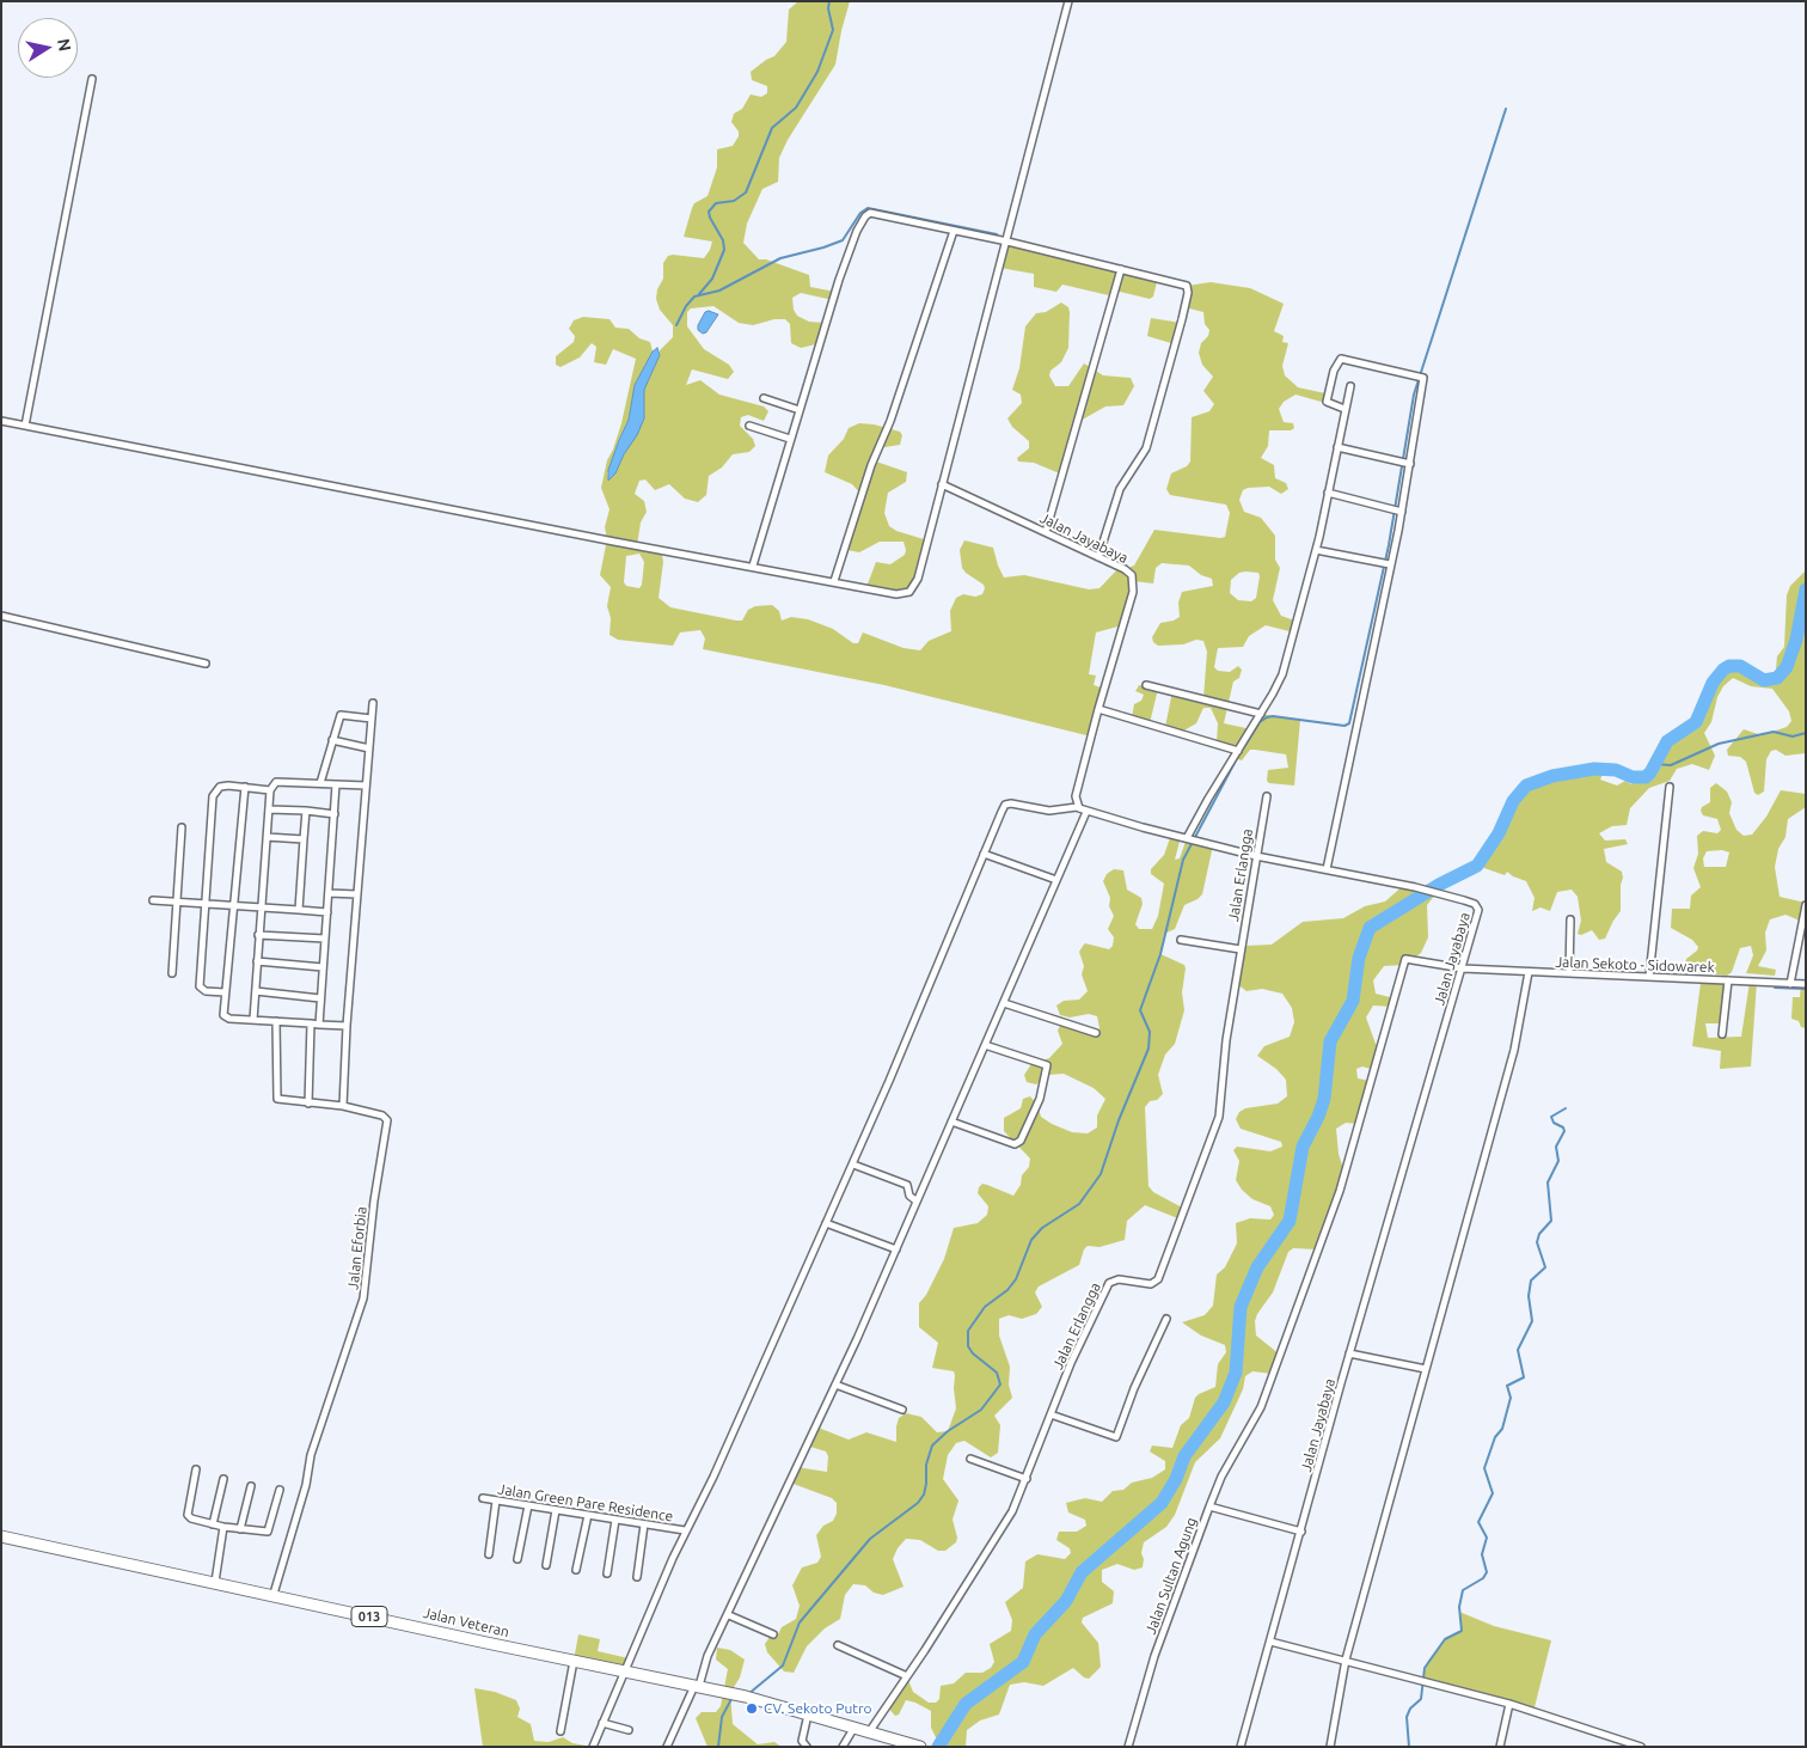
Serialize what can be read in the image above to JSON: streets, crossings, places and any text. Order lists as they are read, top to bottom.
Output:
{
  "streets": {
    "main road": ["013", "Jalan Veteran"],
    "street": [
      "Jalan Jayabaya",
      "Jalan Erlangga",
      "Jalan Sekoto - Sidowarek",
      "Jalan Eforbia",
      "Jalan Green Pare Residence",
      "Jalan Sultan Agung"
    ]
  },
  "crossings": [
    ["Jalan Jayabaya", "Jalan Erlangga"],
    ["Jalan Jayabaya", "Jalan Sekoto - Sidowarek"],
    ["Jalan Jayabaya", "Jalan Sultan Agung"],
    ["Jalan Erlangga", "Jalan Veteran"],
    ["Jalan Sekoto - Sidowarek", "Jalan Sultan Agung"],
    ["Jalan Eforbia", "Jalan Veteran"]
  ],
  "places": ["CV. Sekoto Putro"],
  "north": "right"
}
